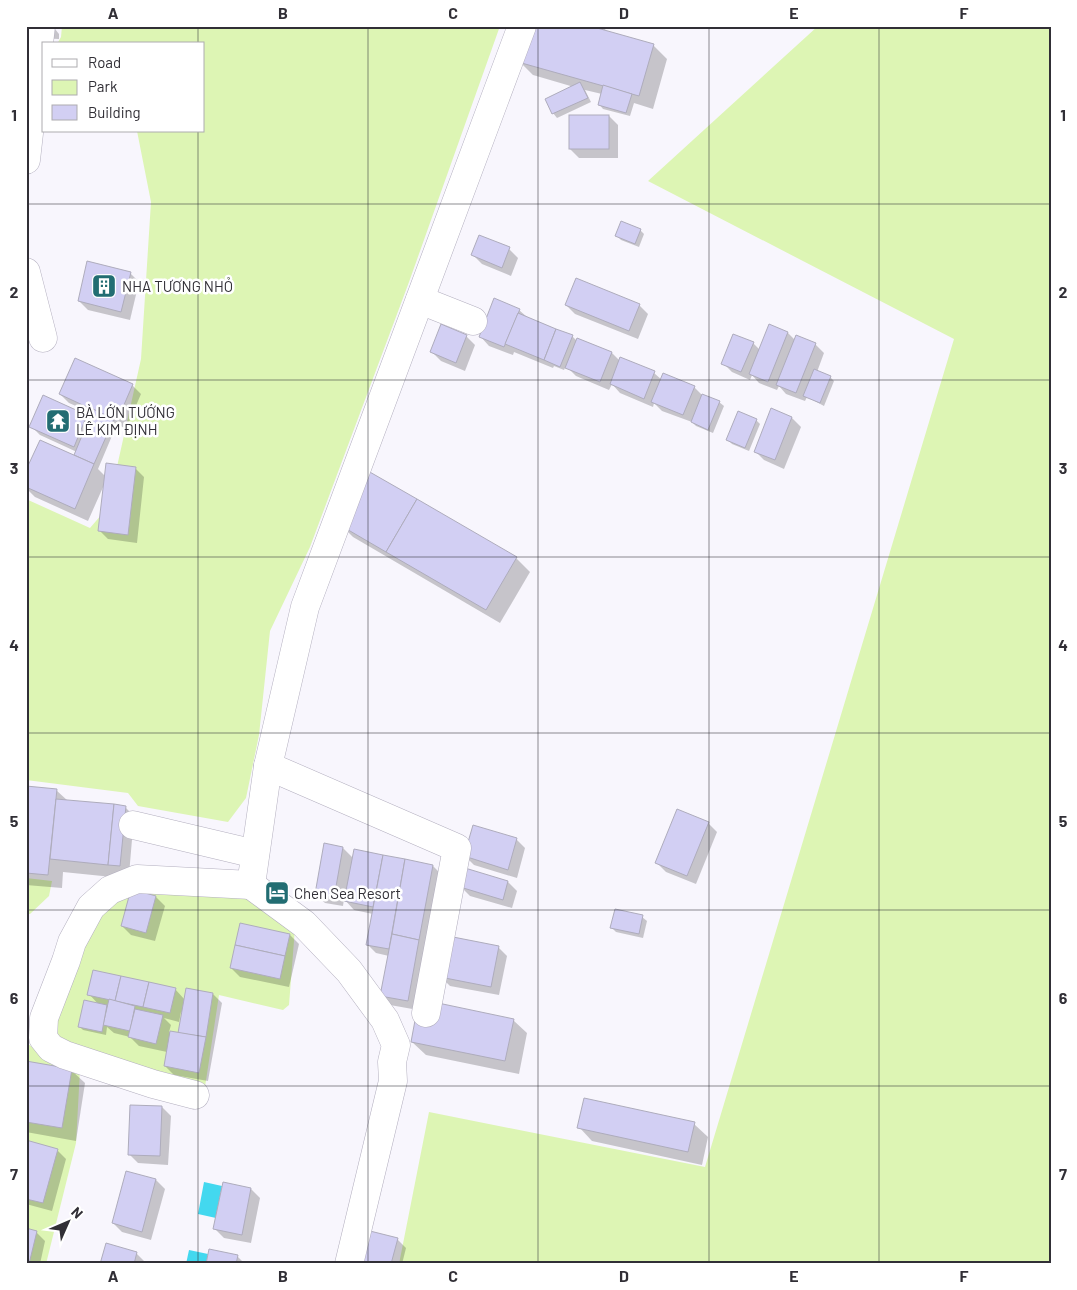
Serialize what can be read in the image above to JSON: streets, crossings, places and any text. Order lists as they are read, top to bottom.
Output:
{
  "places": {
    "building": ["NHA TƯƠNG NHỎ"],
    "temple": ["BÀ LỚN TƯỚNG LÊ KIM ĐỊNH"],
    "hotel": ["Chen Sea Resort"]
  },
  "legend": ["Road", "Park", "Building"],
  "north": "top right",
  "grid": {
    "columns": [
      "A",
      "B",
      "C",
      "D",
      "E",
      "F"
    ],
    "rows": [
      "1",
      "2",
      "3",
      "4",
      "5",
      "6",
      "7"
    ]
  }
}
